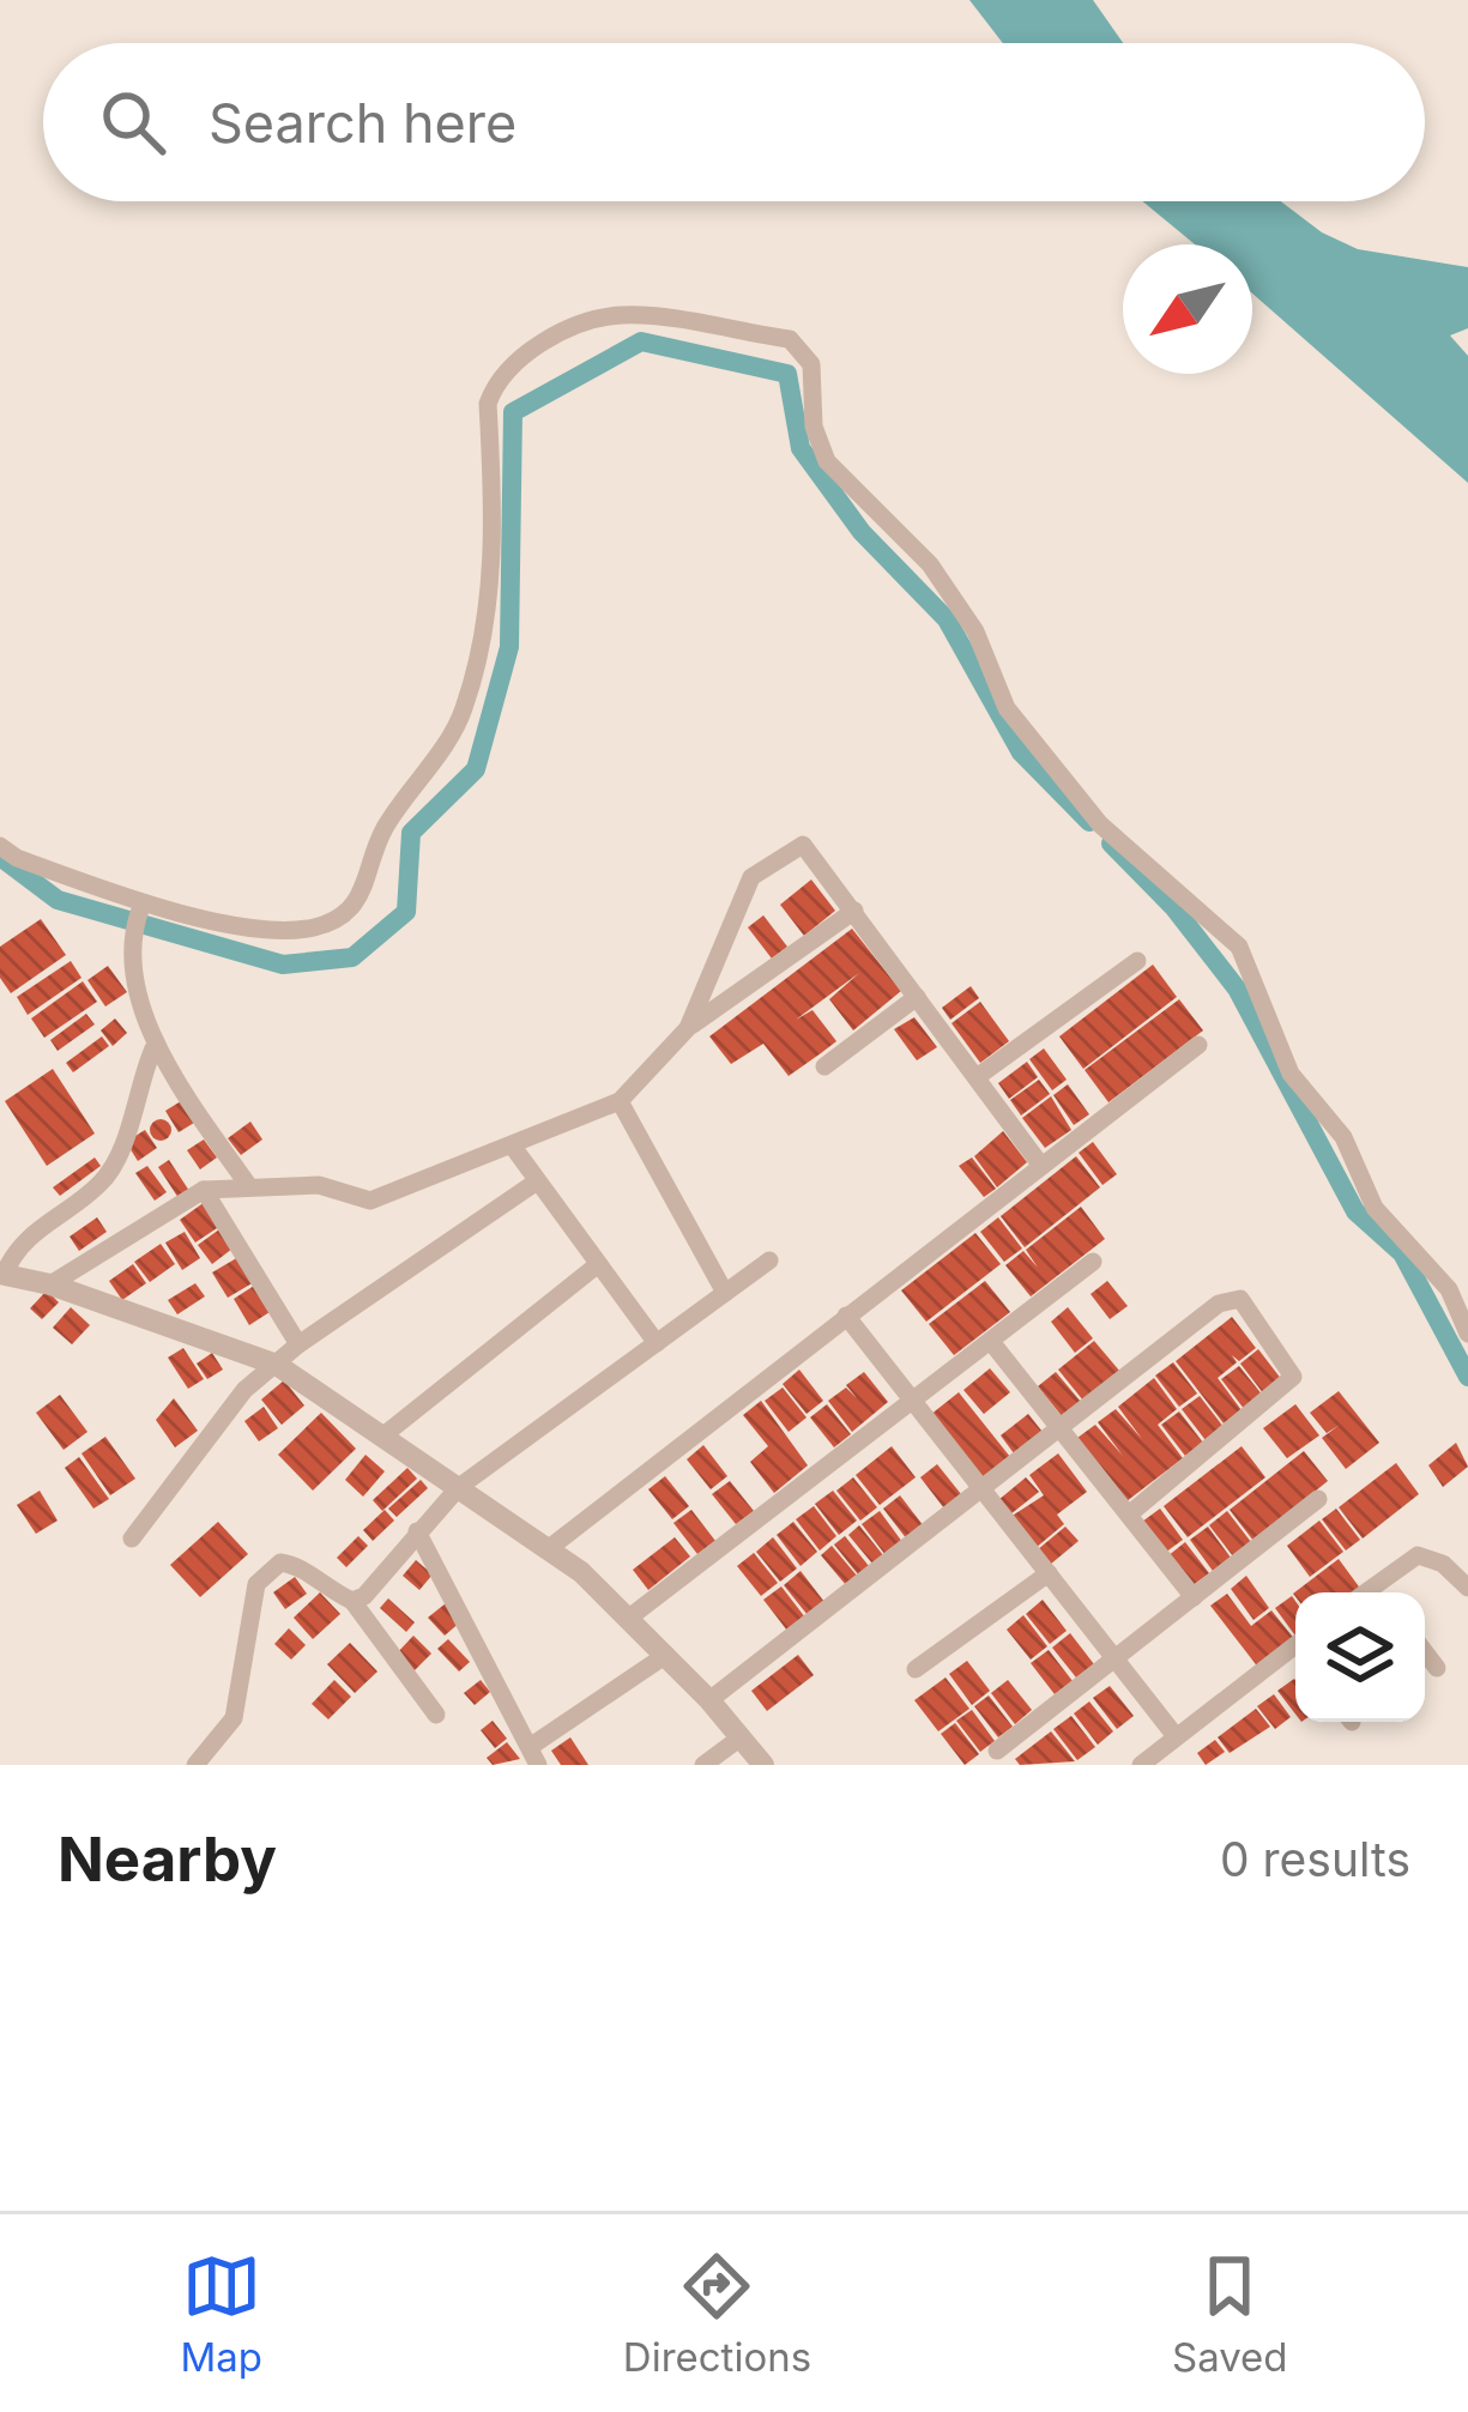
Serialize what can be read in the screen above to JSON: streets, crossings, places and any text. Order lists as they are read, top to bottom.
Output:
{
  "north": "bottom left",
  "page": {
    "search": "Search here",
    "heading": ["Nearby", "0 results"],
    "nav": ["Map", "Directions", "Saved"]
  }
}
